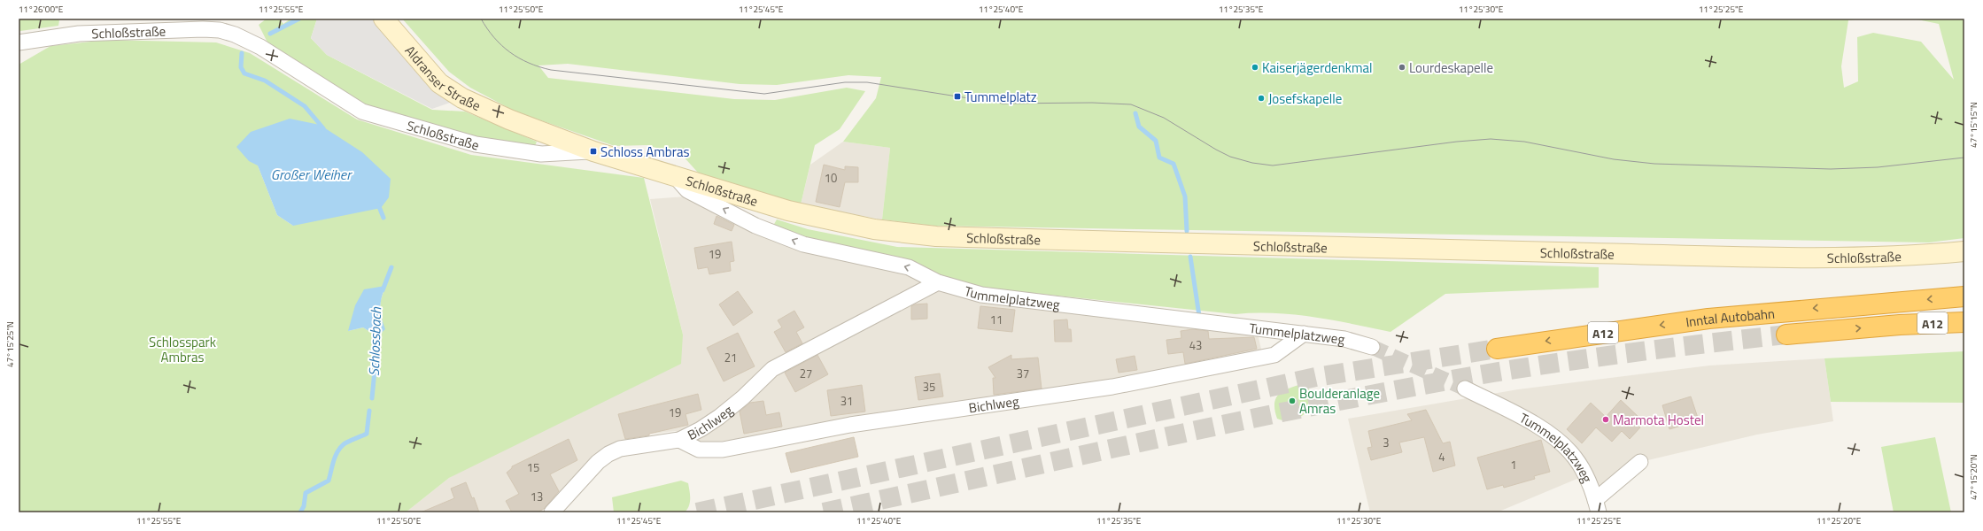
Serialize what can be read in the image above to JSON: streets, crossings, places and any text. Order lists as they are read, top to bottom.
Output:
{
  "streets": {
    "highway": ["Inntal Autobahn", "A12"],
    "main road": ["Schloßstraße", "Aldranser Straße"],
    "street": ["Tummelplatzweg", "Bichlweg"]
  },
  "crossings": [
    ["Schloßstraße", "Aldranser Straße"],
    ["Schloßstraße", "Tummelplatzweg"],
    ["Tummelplatzweg", "Bichlweg"]
  ],
  "water": ["Großer Weiher", "Schlossbach"],
  "parks": ["Schlosspark Ambras"],
  "places": {
    "other": [
      "Kaiserjägerdenkmal",
      "Lourdeskapelle",
      "Josefskapelle",
      "Boulderanlage Amras",
      "Marmota Hostel"
    ],
    "transit": ["Tummelplatz", "Schloss Ambras"]
  },
  "house_numbers": [
    "10",
    "19",
    "11",
    "43",
    "21",
    "27",
    "37",
    "35",
    "31",
    "19",
    "3",
    "4",
    "1",
    "15",
    "13"
  ],
  "coordinates": [
    "11°26'00\"E",
    "11°25'55\"E",
    "11°25'50\"E",
    "11°25'45\"E",
    "11°25'40\"E",
    "11°25'35\"E",
    "11°25'30\"E",
    "11°25'25\"E",
    "47°15'15\"N",
    "47°15'25\"N",
    "47°15'20\"N",
    "11°25'20\"E"
  ]
}
